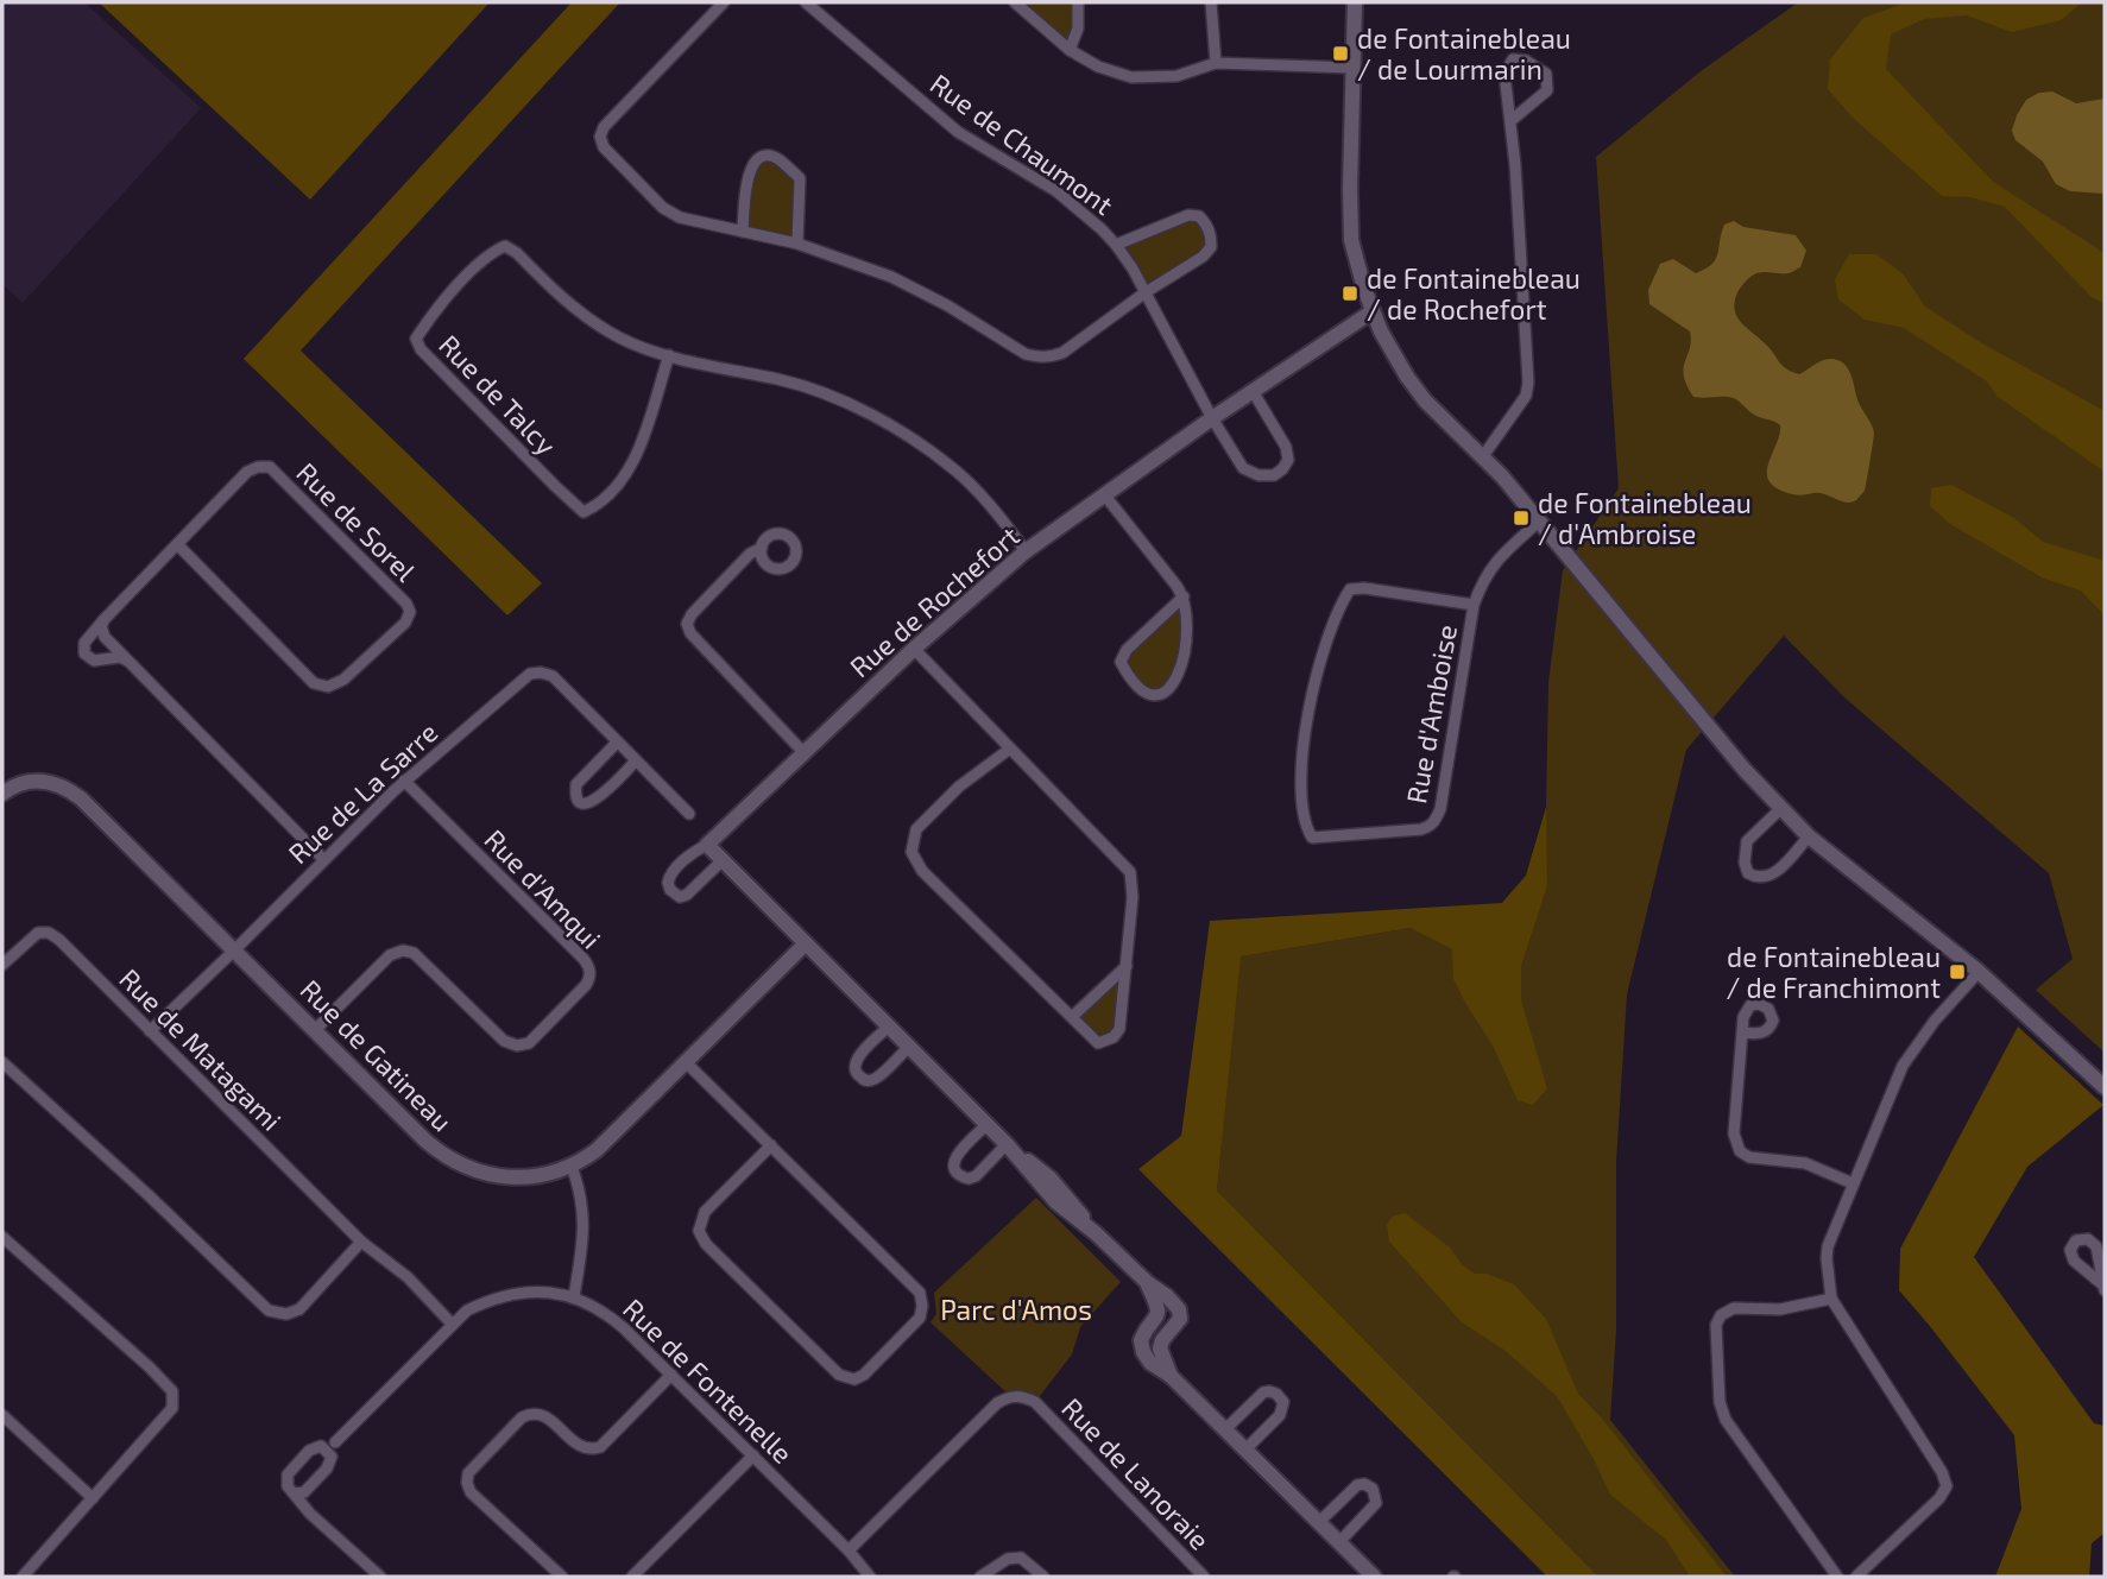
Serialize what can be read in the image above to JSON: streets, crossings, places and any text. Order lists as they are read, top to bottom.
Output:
{
  "streets": {
    "street": [
      "Rue de Chaumont",
      "Rue de Talcy",
      "Rue de Sorel",
      "Rue de Rochefort",
      "Rue d'Amboise",
      "Rue de La Sarre",
      "Rue d'Amqui",
      "Rue de Matagami",
      "Rue de Gatineau",
      "Rue de Fontenelle",
      "Rue de Lanoraie"
    ]
  },
  "crossings": [
    ["Rue de Chaumont", "Rue de Rochefort"],
    ["Rue de Talcy", "Rue de Rochefort"],
    ["Rue de La Sarre", "Rue d'Amqui"],
    ["Rue de La Sarre", "Rue de Matagami"],
    ["Rue de La Sarre", "Rue de Gatineau"],
    ["Rue d'Amqui", "Rue de Gatineau"],
    ["Rue de Matagami", "Rue de Fontenelle"],
    ["Rue de Fontenelle", "Rue de Lanoraie"]
  ],
  "parks": ["Parc d'Amos"],
  "places": {
    "transit": [
      "de Fontainebleau / de Lourmarin",
      "de Fontainebleau / de Rochefort",
      "de Fontainebleau / d'Ambroise",
      "de Fontainebleau / de Franchimont"
    ]
  }
}
